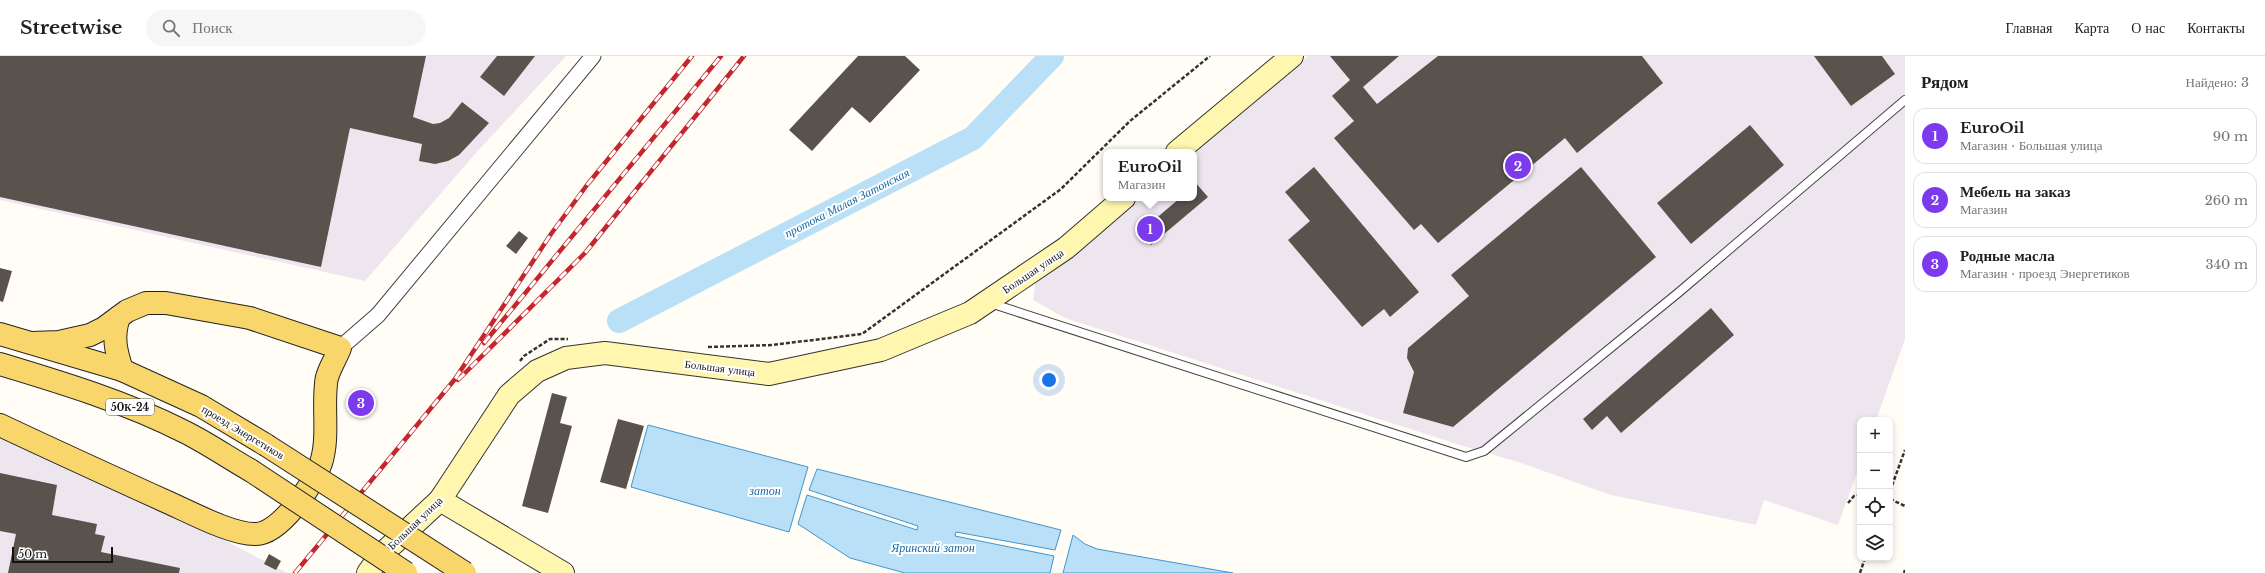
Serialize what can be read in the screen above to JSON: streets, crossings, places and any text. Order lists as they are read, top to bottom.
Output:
{
  "streets": {
    "main road": ["Большая улица", "50К-24", "проезд Энергетиков"]
  },
  "water": ["протока Малая Затонская", "затон", "Яринский затон"],
  "scale_bar": "50 m",
  "page": {
    "header": "Streetwise",
    "search": "Поиск",
    "nav": [
      "Главная",
      "Карта",
      "О нас",
      "Контакты"
    ],
    "heading": ["Рядом", "Найдено: 3"],
    "list": [
      {
        "mark": "1",
        "name": "EuroOil",
        "note": "Магазин · Большая улица",
        "value": "90 m"
      },
      {
        "mark": "2",
        "name": "Мебель на заказ",
        "note": "Магазин",
        "value": "260 m"
      },
      {
        "mark": "3",
        "name": "Родные масла",
        "note": "Магазин · проезд Энергетиков",
        "value": "340 m"
      }
    ],
    "popup": ["EuroOil", "Магазин"],
    "pins": ["2", "1", "3"],
    "map_buttons": ["+", "−"],
    "scale": "50 m"
  }
}
